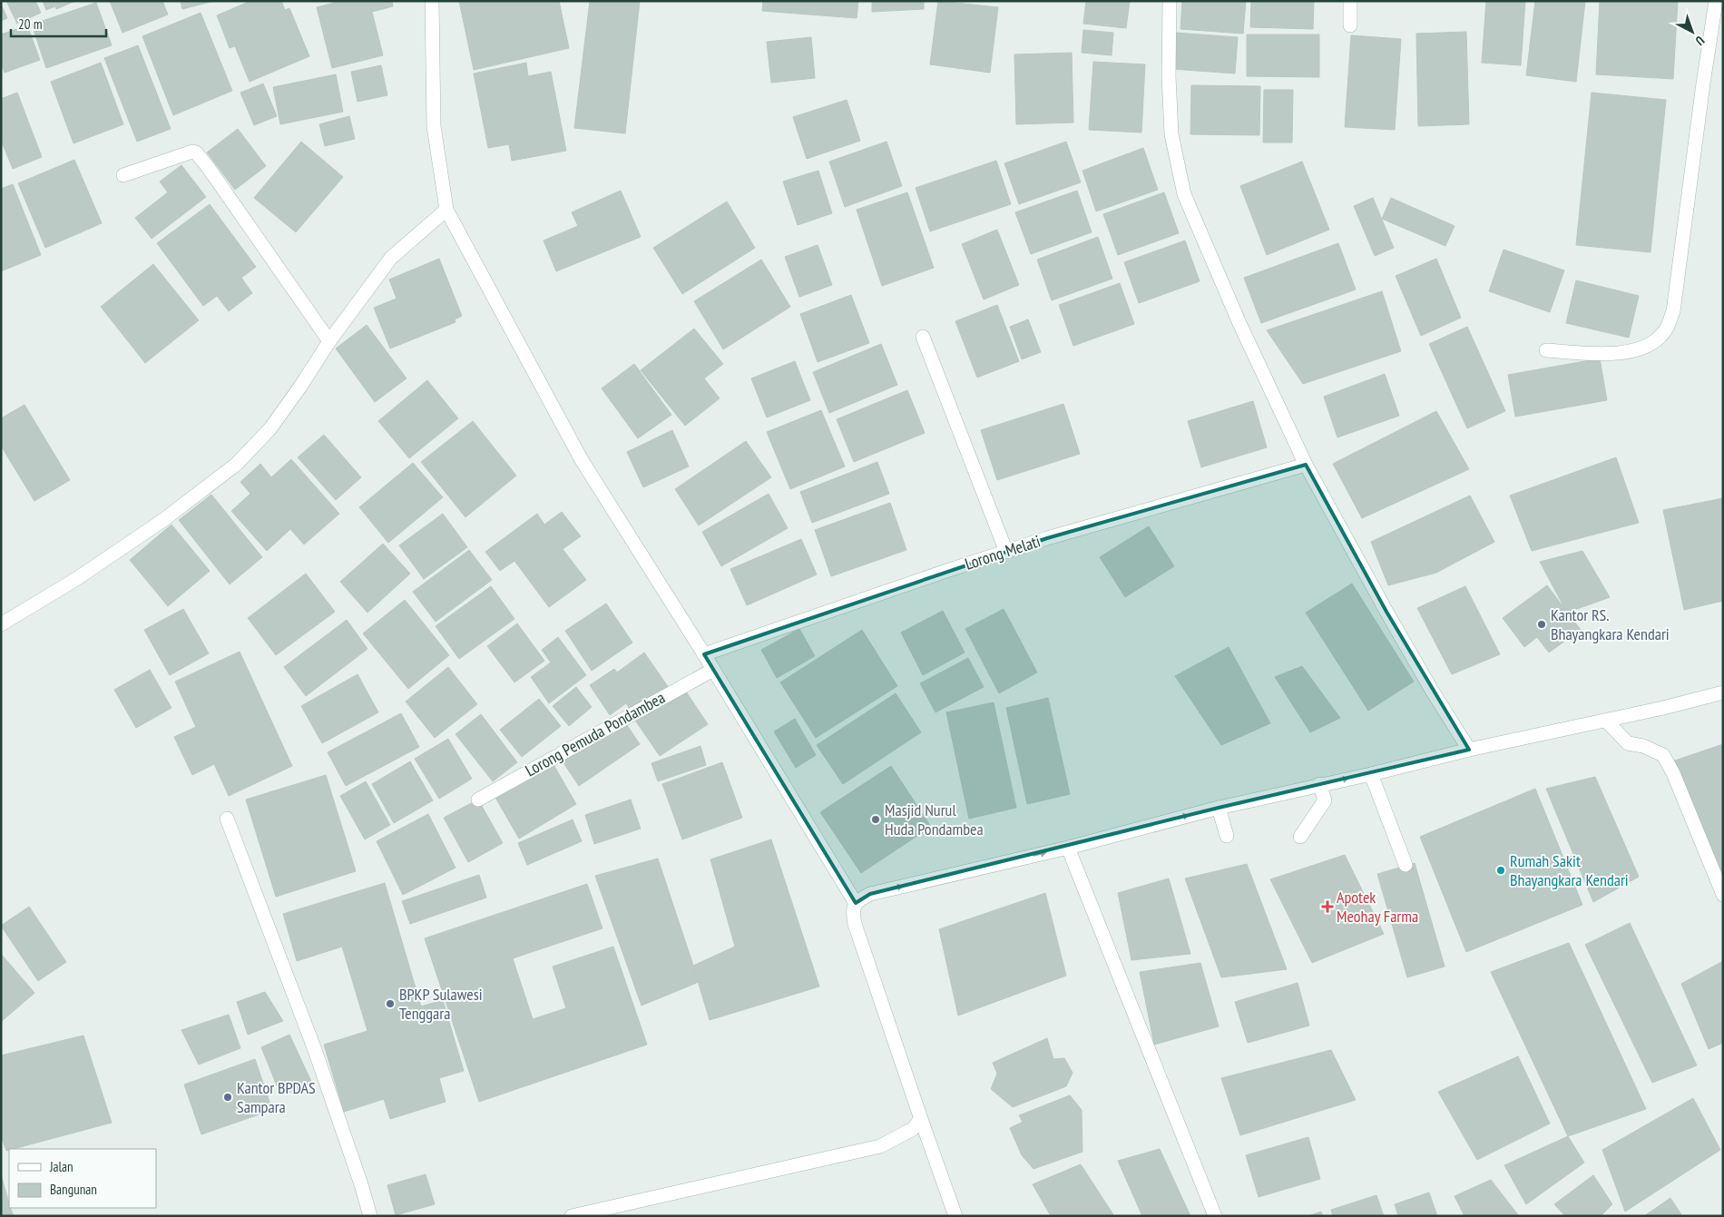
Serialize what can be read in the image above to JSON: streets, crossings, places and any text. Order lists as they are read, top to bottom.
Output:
{
  "streets": {
    "street": ["Lorong Melati", "Lorong Pemuda Pondambea"]
  },
  "places": {
    "other": [
      "Kantor RS. Bhayangkara Kendari",
      "Masjid Nurul Huda Pondambea",
      "Rumah Sakit Bhayangkara Kendari",
      "BPKP Sulawesi Tenggara",
      "Kantor BPDAS Sampara"
    ],
    "health": ["Apotek Meohay Farma"]
  },
  "legend": ["Jalan", "Bangunan"],
  "scale_bar": "20 m",
  "north": "bottom right"
}
